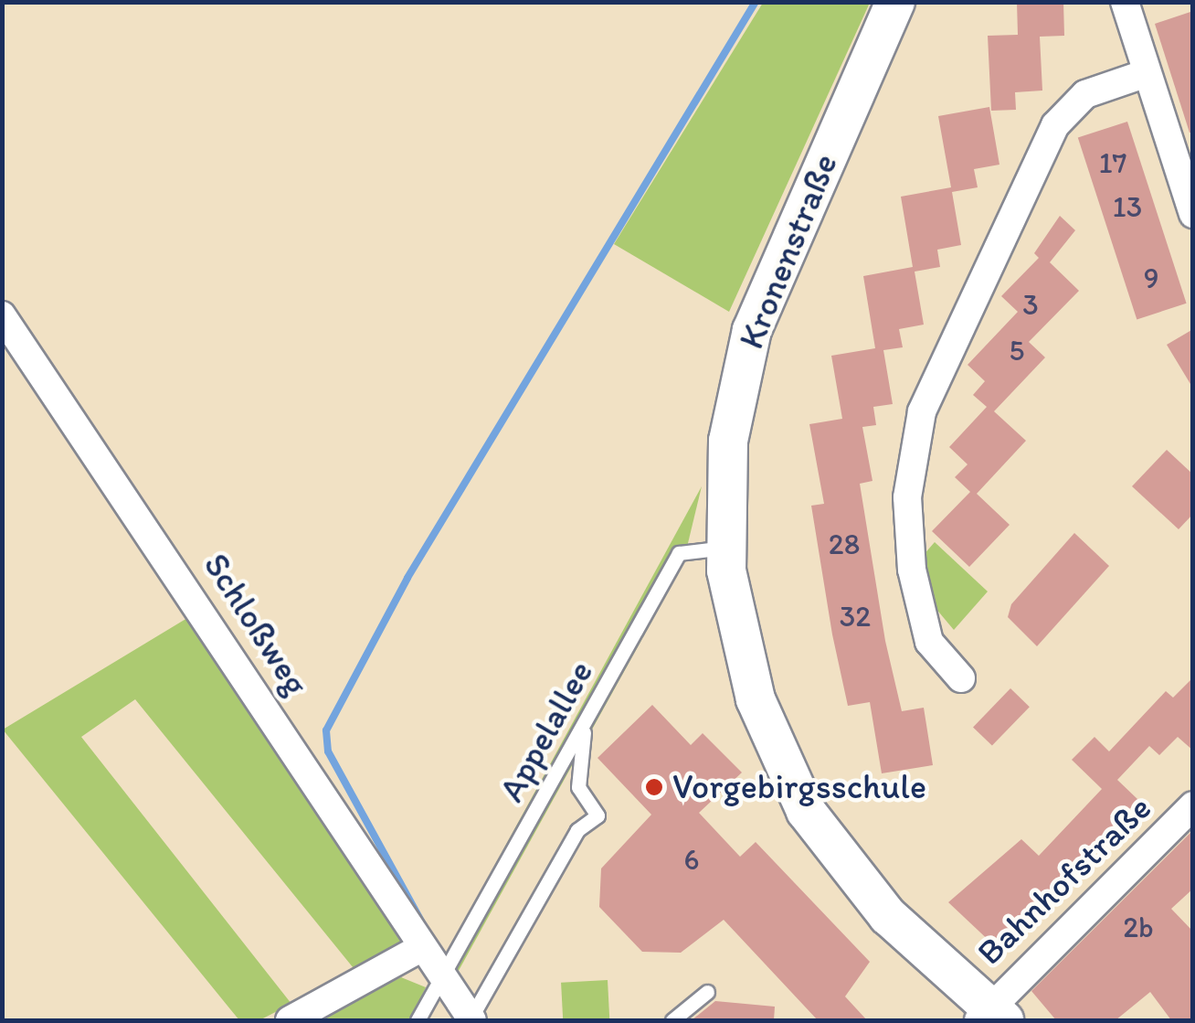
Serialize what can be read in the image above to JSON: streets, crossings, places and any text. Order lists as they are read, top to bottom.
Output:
{
  "streets": {
    "street": ["Kronenstraße", "Schloßweg", "Bahnhofstraße"],
    "lane": ["Appelallee"]
  },
  "crossings": [
    ["Kronenstraße", "Appelallee"],
    ["Kronenstraße", "Bahnhofstraße"],
    ["Schloßweg", "Appelallee"]
  ],
  "places": ["Vorgebirgsschule"],
  "house_numbers": [
    "17",
    "13",
    "9",
    "3",
    "5",
    "28",
    "32",
    "6",
    "2b"
  ]
}
